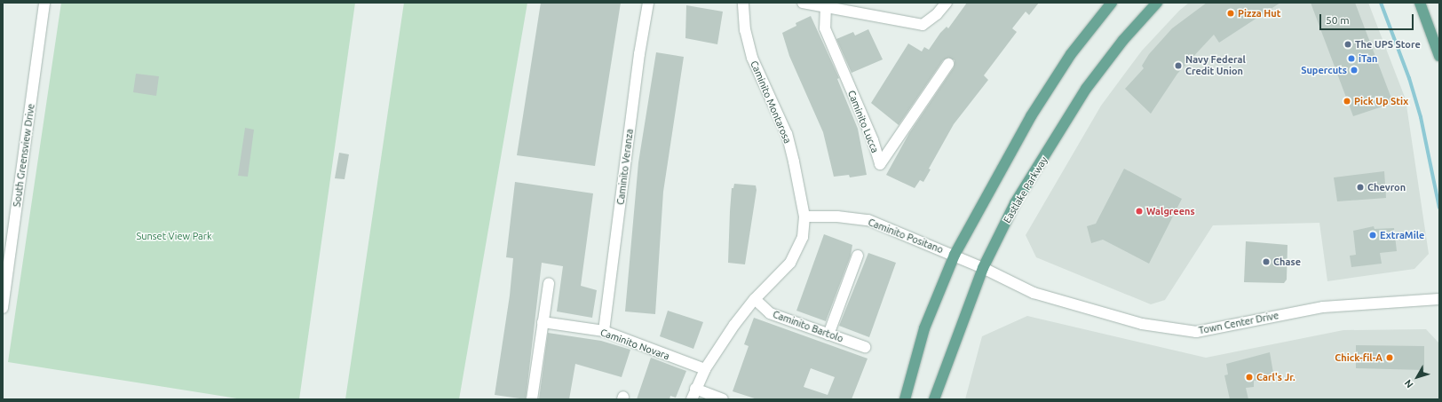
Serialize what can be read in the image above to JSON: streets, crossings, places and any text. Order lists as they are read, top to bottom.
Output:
{
  "streets": {
    "main road": ["Eastlake Parkway"],
    "street": [
      "Caminito Montarosa",
      "Caminito Lucca",
      "South Greensview Drive",
      "Caminito Veranza",
      "Caminito Positano",
      "Town Center Drive",
      "Caminito Bartolo",
      "Caminito Novara"
    ]
  },
  "crossings": [
    ["Caminito Montarosa", "Caminito Positano"],
    ["Caminito Montarosa", "Caminito Bartolo"],
    ["Caminito Montarosa", "Caminito Novara"],
    ["Caminito Veranza", "Caminito Novara"],
    ["Eastlake Parkway", "Caminito Positano"],
    ["Eastlake Parkway", "Town Center Drive"],
    ["Caminito Positano", "Town Center Drive"]
  ],
  "parks": ["Sunset View Park"],
  "places": [
    "Pizza Hut",
    "The UPS Store",
    "iTan",
    "Navy Federal Credit Union",
    "Supercuts",
    "Pick Up Stix",
    "Chevron",
    "Walgreens",
    "ExtraMile",
    "Chase",
    "Chick-fil-A",
    "Carl's Jr."
  ],
  "scale_bar": "50 m",
  "north": "bottom left"
}
